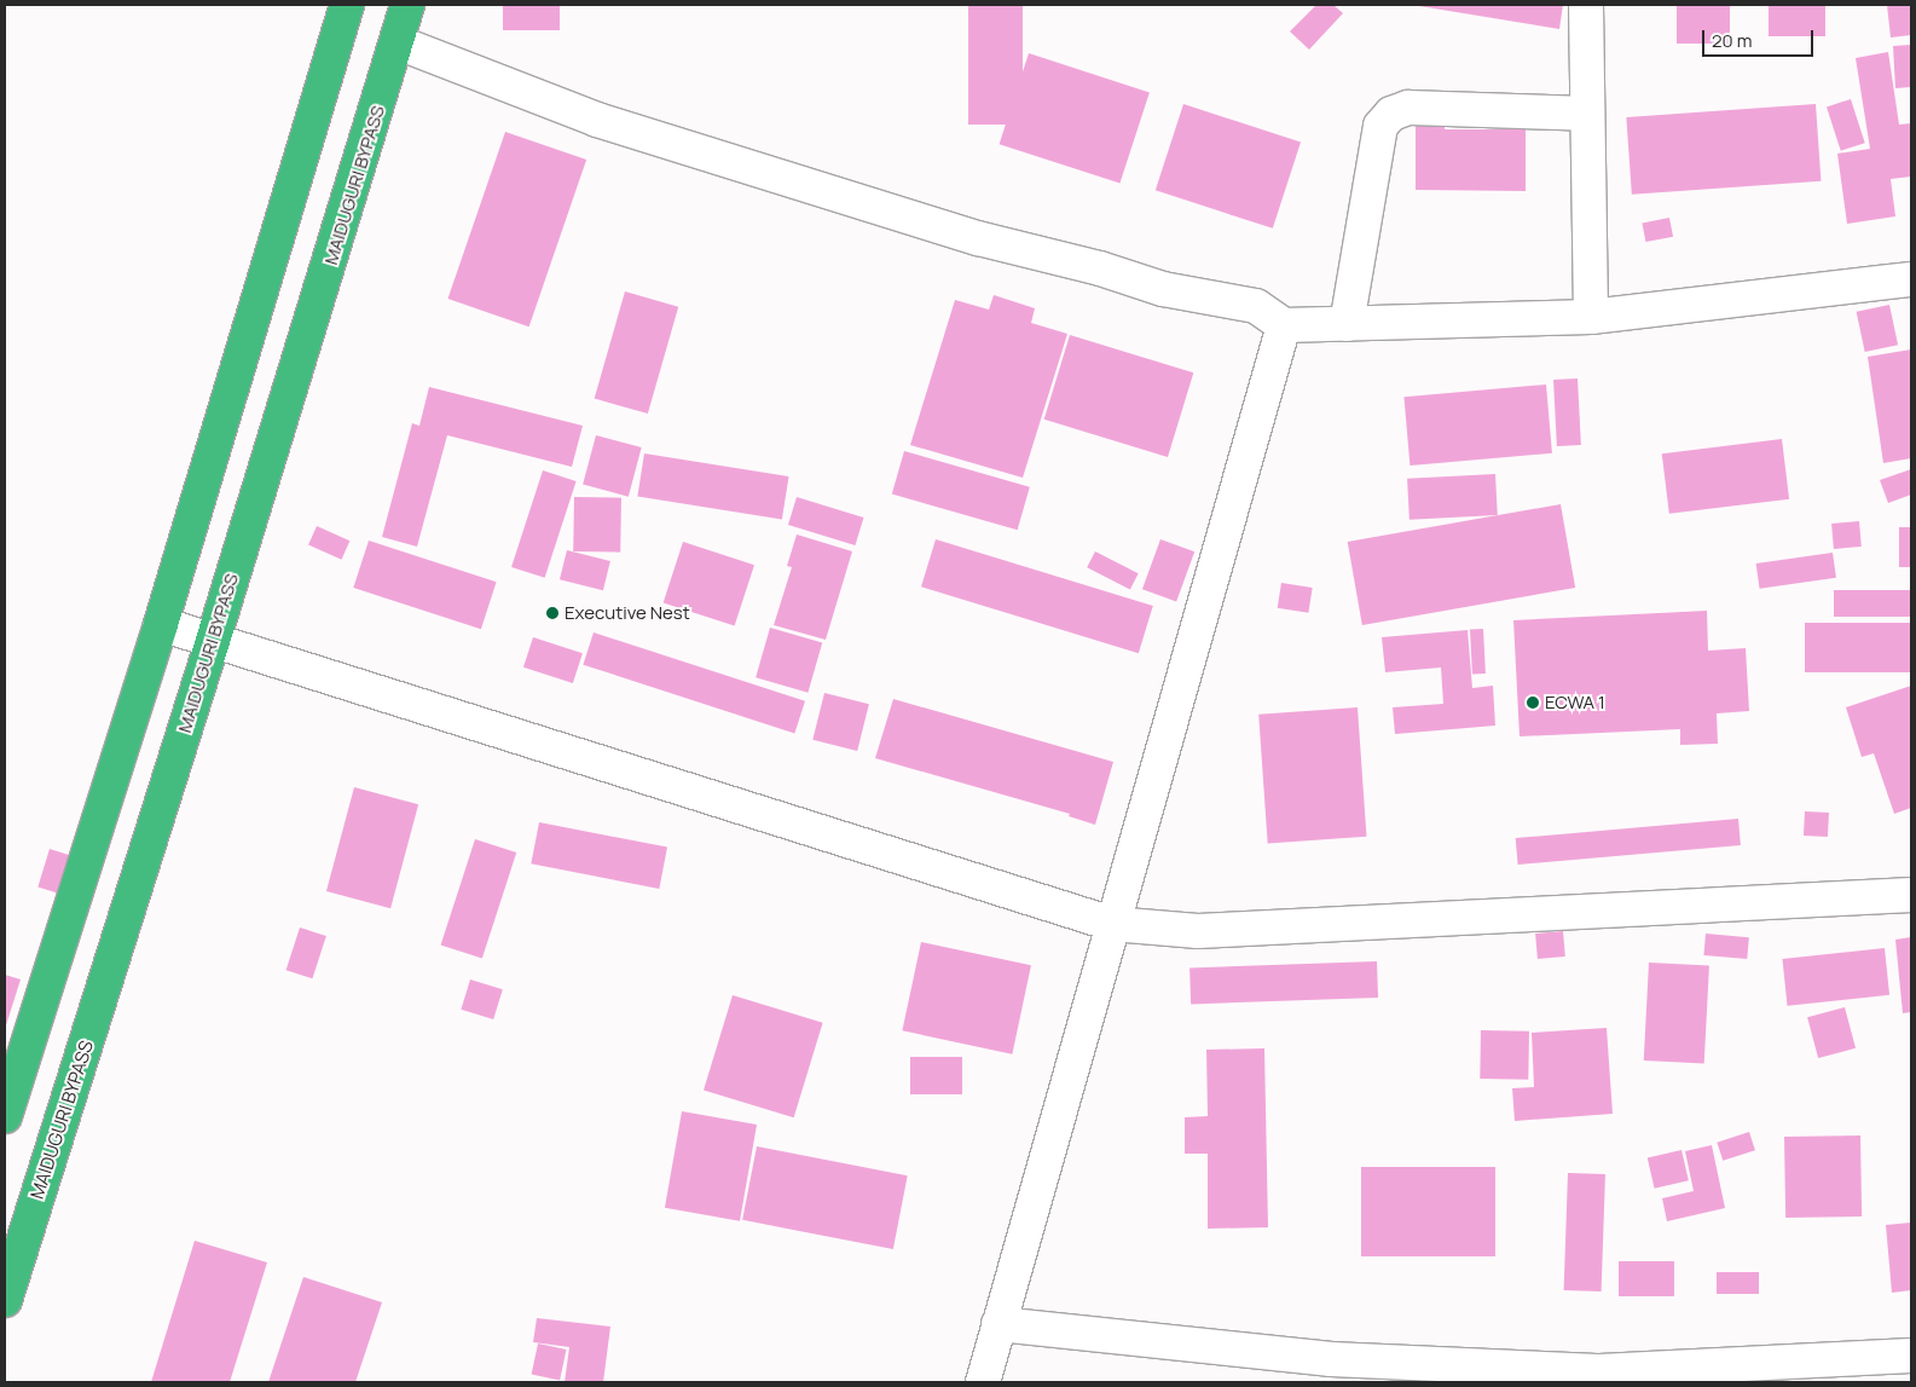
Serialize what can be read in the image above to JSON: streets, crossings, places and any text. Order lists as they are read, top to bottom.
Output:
{
  "streets": {
    "highway": ["MAIDUGURI BYPASS"]
  },
  "places": ["Executive Nest", "ECWA 1"],
  "scale_bar": "20 m"
}
